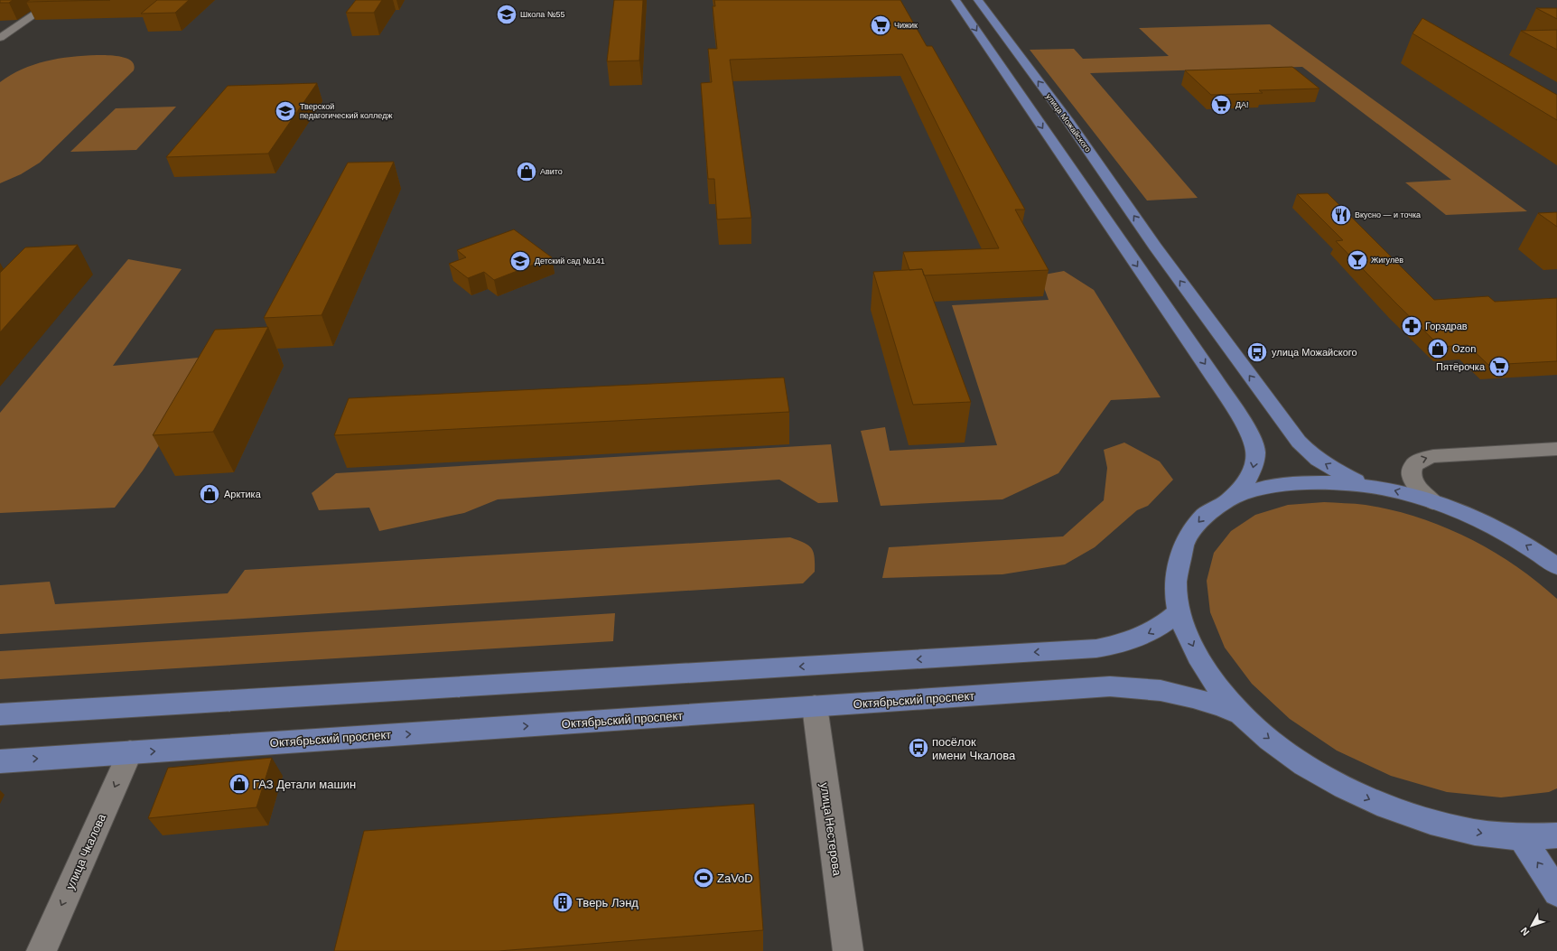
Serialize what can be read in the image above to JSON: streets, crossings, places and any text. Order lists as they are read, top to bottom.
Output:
{
  "streets": {
    "main road": ["улица Можайского", "Октябрьский проспект"],
    "street": ["улица Нестерова", "улица Чкалова"]
  },
  "crossings": [
    ["Октябрьский проспект", "улица Нестерова"],
    ["Октябрьский проспект", "улица Чкалова"]
  ],
  "one_way": ["улица Чкалова"],
  "places": {
    "school or university": ["Школа №55", "Тверской педагогический колледж", "Детский сад №141"],
    "supermarket": ["Чижик", "ДА!", "Пятёрочка"],
    "shop": [
      "Авито",
      "Ozon",
      "Арктика",
      "ГАЗ Детали машин"
    ],
    "restaurant": ["Вкусно — и точка"],
    "bar": ["Жигулёв"],
    "pharmacy": ["Горздрав"],
    "bus stop": ["улица Можайского", "посёлок имени Чкалова"],
    "sports": ["ZaVoD"],
    "building": ["Тверь Лэнд"]
  },
  "north": "bottom left"
}
